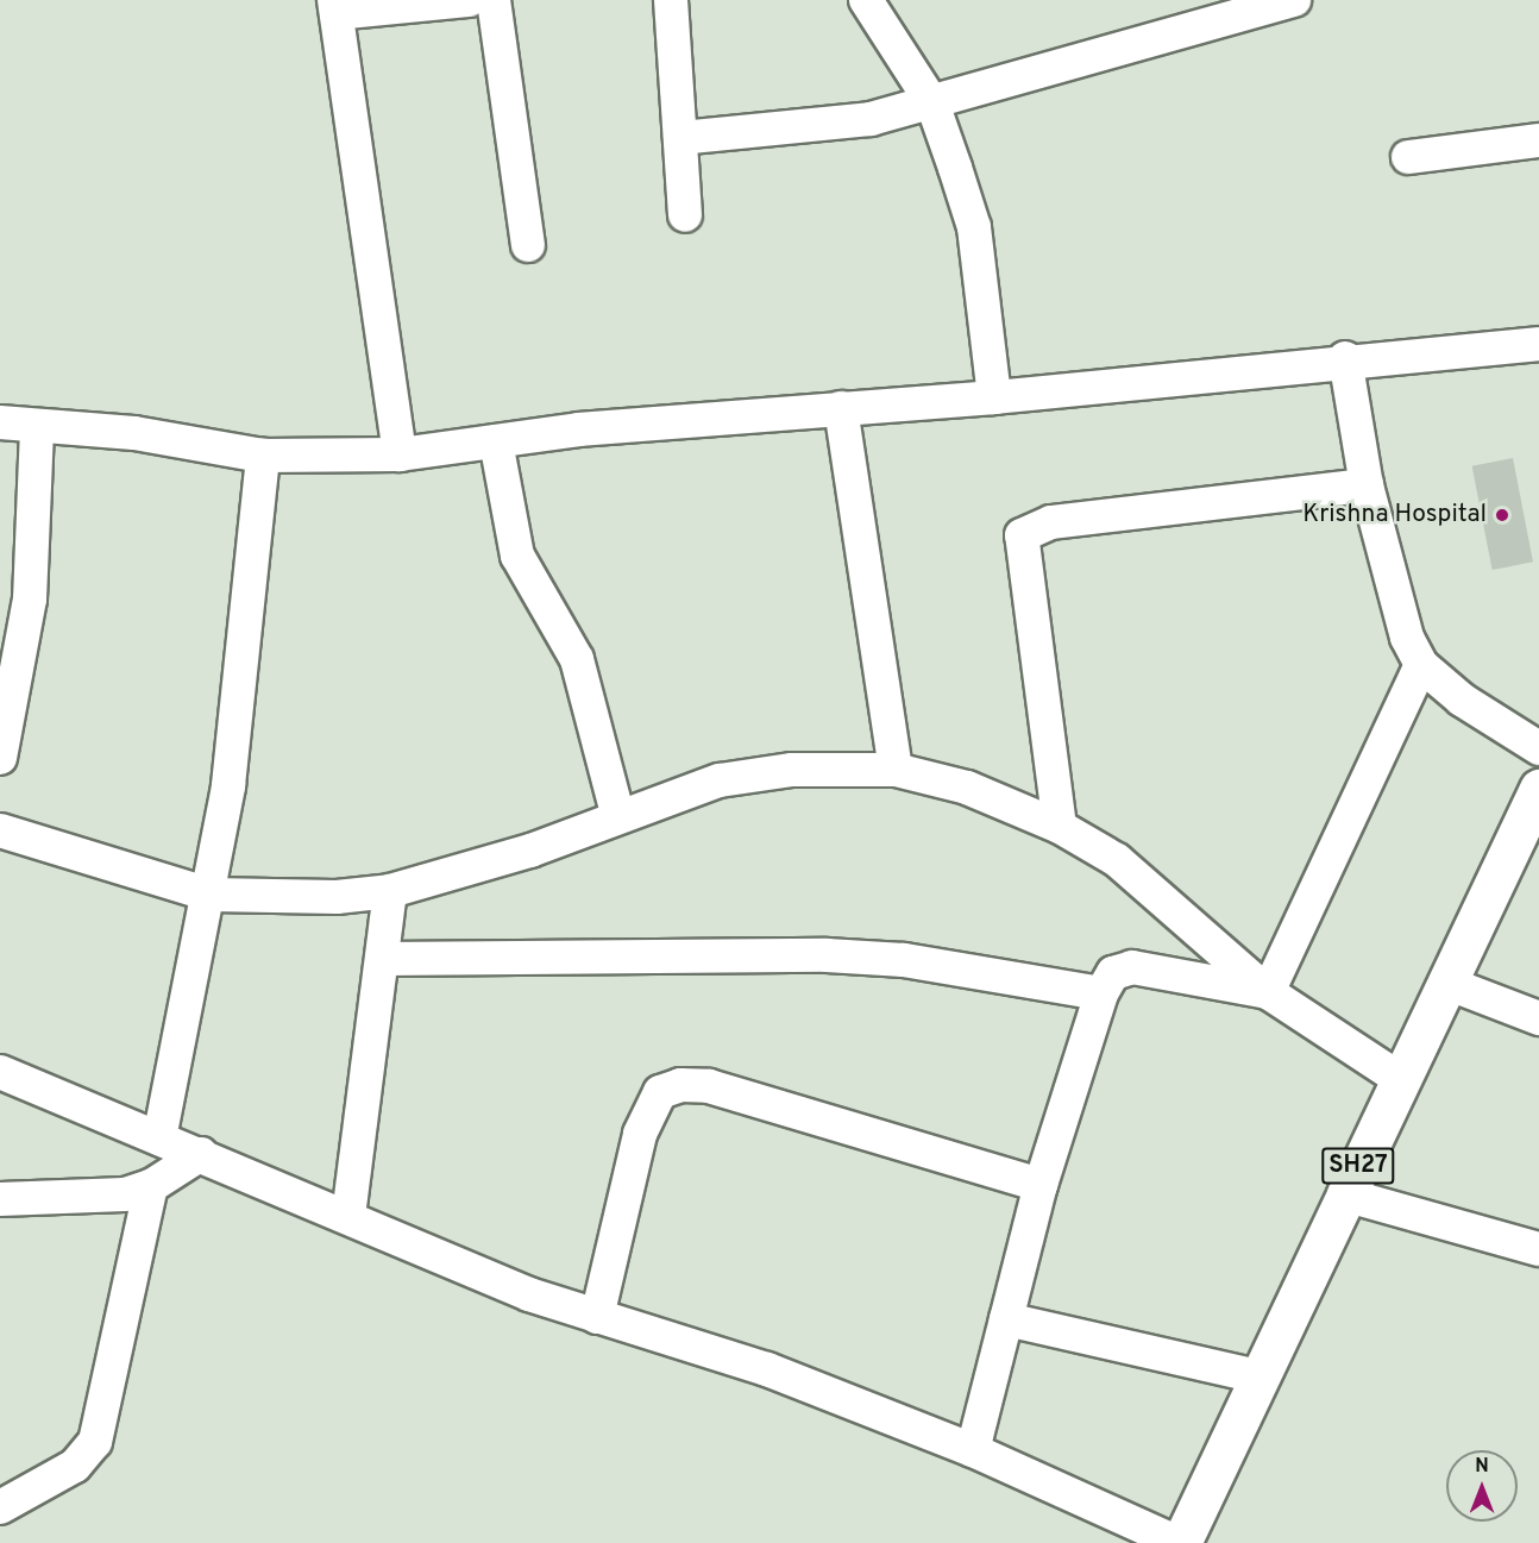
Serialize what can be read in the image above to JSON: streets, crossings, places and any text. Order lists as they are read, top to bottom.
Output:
{
  "streets": {
    "main road": ["SH27"]
  },
  "places": ["Krishna Hospital"],
  "north": "top"
}
